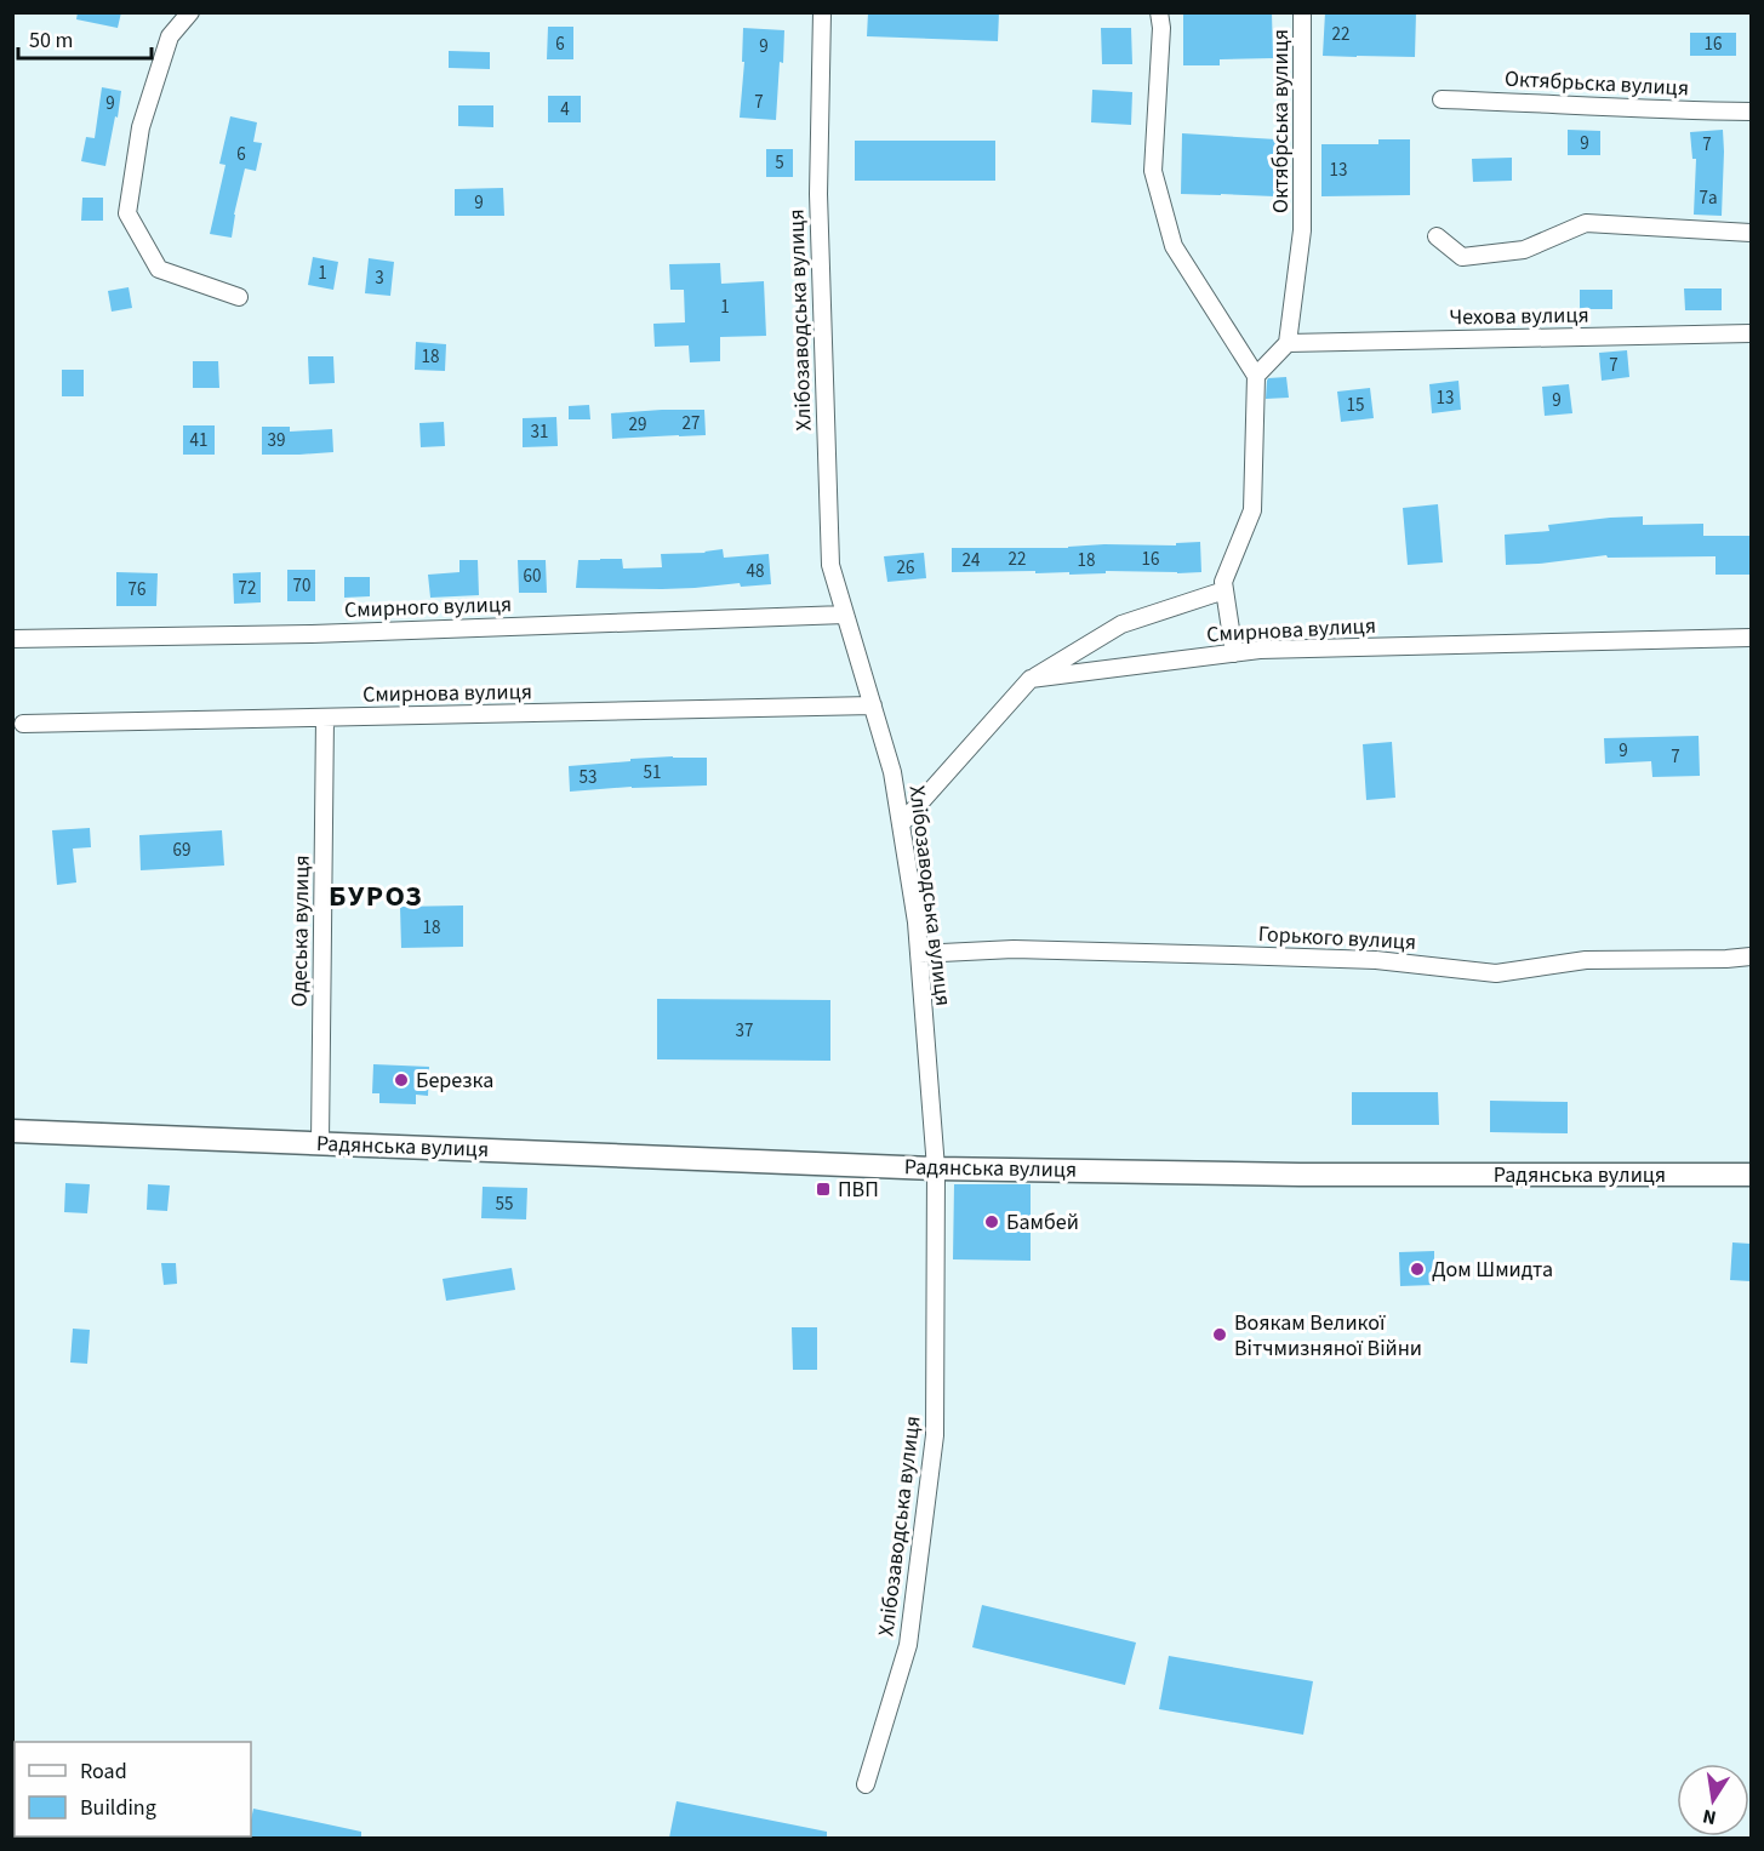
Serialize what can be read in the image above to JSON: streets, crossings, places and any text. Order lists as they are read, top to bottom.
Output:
{
  "streets": {
    "street": [
      "Октябрьска вулиця",
      "Октябрська вулиця",
      "Чехова вулиця",
      "Хлібозаводська вулиця",
      "Смирного вулиця",
      "Смирнова вулиця",
      "Одеська вулиця",
      "Горького вулиця",
      "Радянська вулиця"
    ]
  },
  "crossings": [
    ["Октябрська вулиця", "Чехова вулиця"],
    ["Хлібозаводська вулиця", "Смирного вулиця"],
    ["Хлібозаводська вулиця", "Смирнова вулиця"],
    ["Хлібозаводська вулиця", "Горького вулиця"],
    ["Хлібозаводська вулиця", "Радянська вулиця"],
    ["Смирнова вулиця", "Одеська вулиця"],
    ["Одеська вулиця", "Радянська вулиця"]
  ],
  "districts": ["БУРОЗ"],
  "places": {
    "other": [
      "Березка",
      "Бамбей",
      "Дом Шмидта",
      "Воякам Великої Вітчмизняної Війни"
    ],
    "transit": ["ПВП"]
  },
  "house_numbers": [
    "22",
    "6",
    "16",
    "9",
    "7",
    "9",
    "4",
    "9",
    "7",
    "6",
    "5",
    "13",
    "7а",
    "9",
    "1",
    "3",
    "1",
    "18",
    "7",
    "13",
    "9",
    "15",
    "27",
    "29",
    "31",
    "41",
    "39",
    "22",
    "16",
    "24",
    "18",
    "26",
    "48",
    "60",
    "70",
    "72",
    "76",
    "9",
    "7",
    "51",
    "53",
    "69",
    "18",
    "37",
    "55"
  ],
  "legend": ["Road", "Building"],
  "scale_bar": "50 m",
  "north": "bottom"
}
